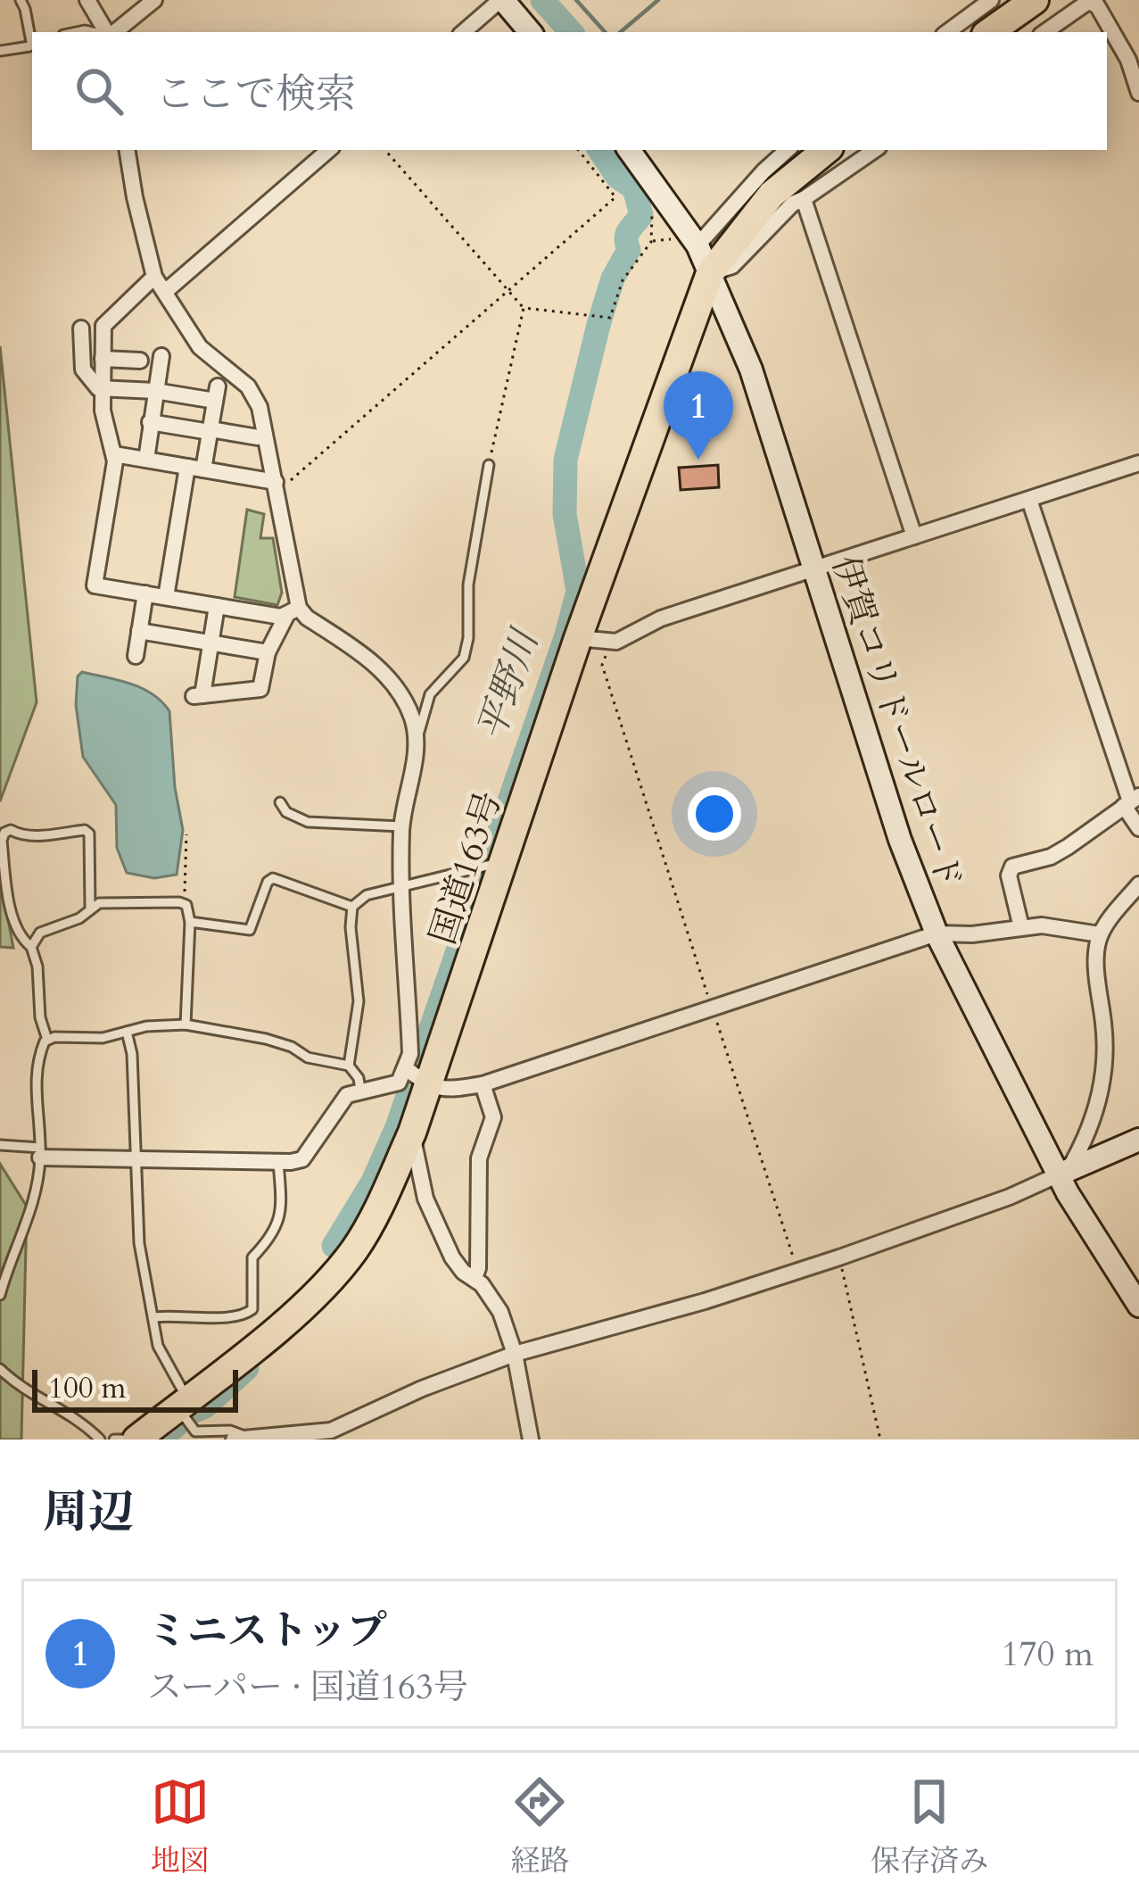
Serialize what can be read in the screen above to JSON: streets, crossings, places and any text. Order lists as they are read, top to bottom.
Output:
{
  "streets": {
    "highway": ["国道163号"],
    "street": ["伊賀コリドールロード"]
  },
  "crossings": [
    ["伊賀コリドールロード", "国道163号"]
  ],
  "water": ["平野川"],
  "scale_bar": "100 m",
  "page": {
    "search": "ここで検索",
    "pins": "1",
    "scale": "100 m",
    "heading": "周辺",
    "list": [
      {
        "mark": "1",
        "name": "ミニストップ",
        "note": "スーパー · 国道163号",
        "value": "170 m"
      }
    ],
    "nav": ["地図", "経路", "保存済み"]
  }
}
